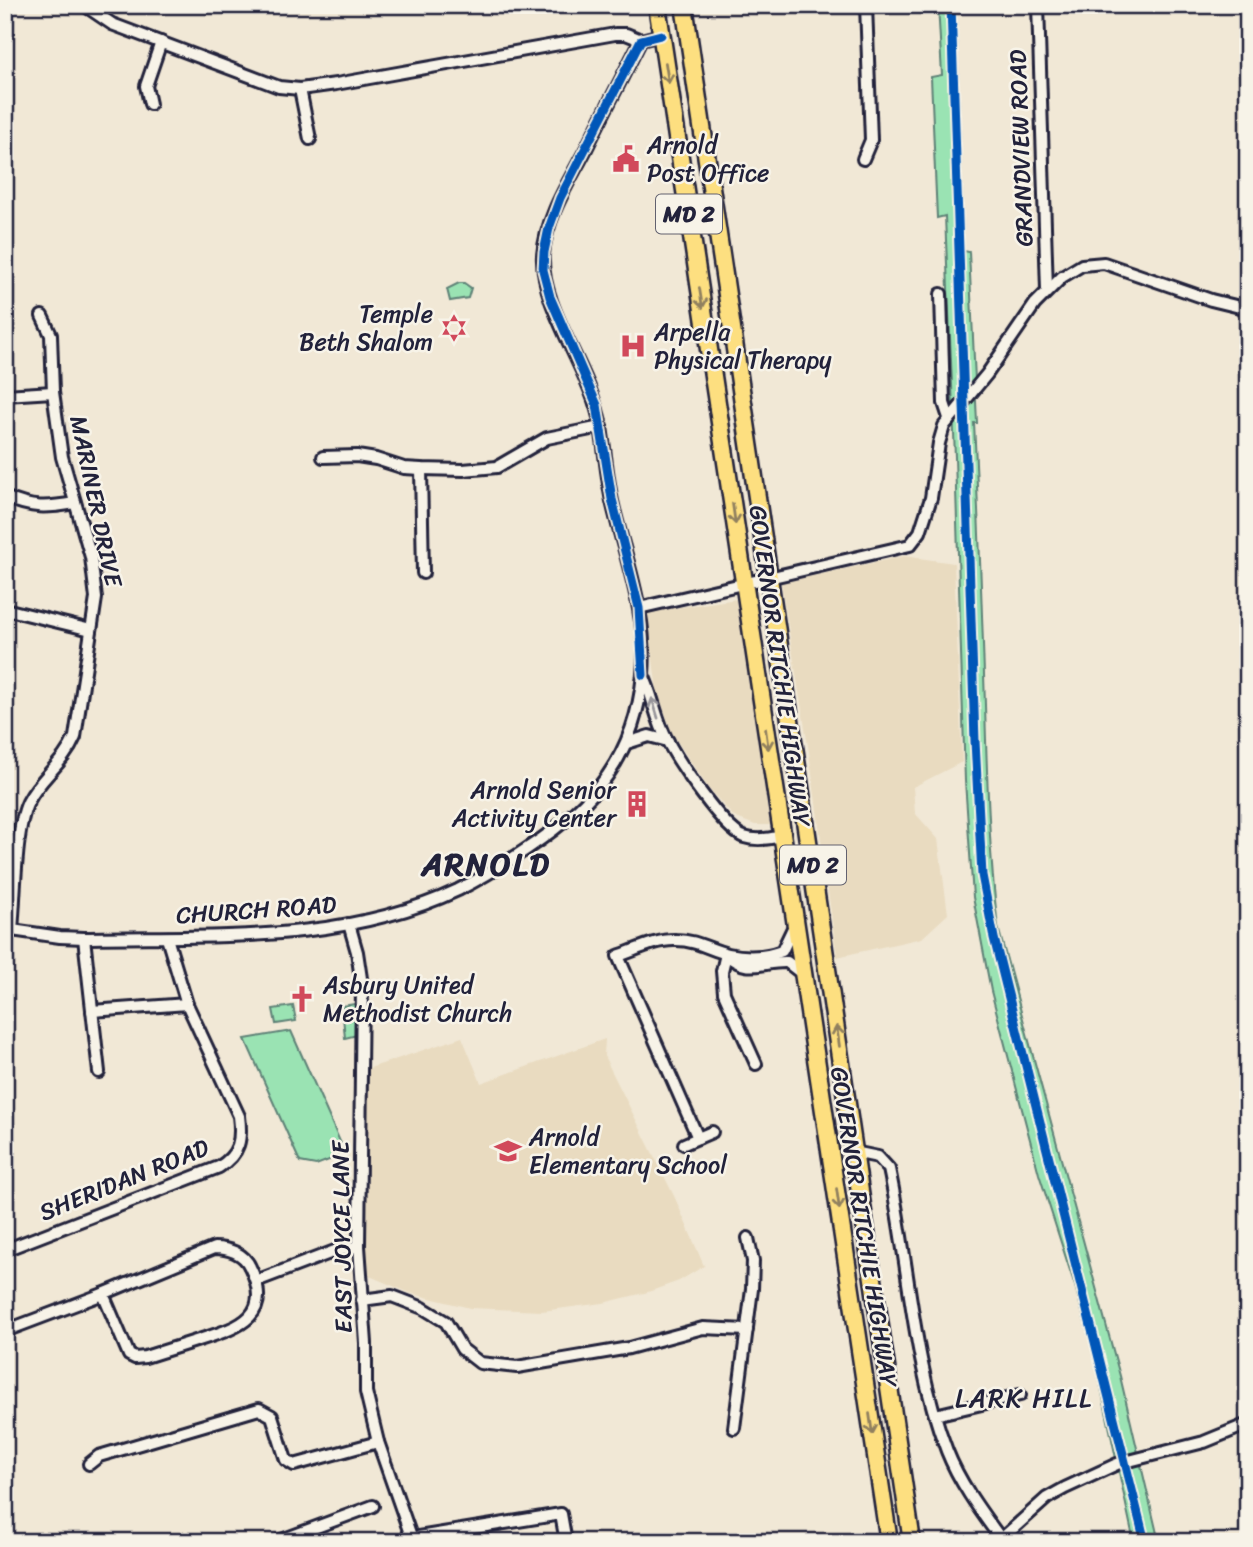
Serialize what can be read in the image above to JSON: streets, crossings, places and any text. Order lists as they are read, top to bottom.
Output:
{
  "streets": {
    "highway": ["MD 2", "GOVERNOR RITCHIE HIGHWAY"],
    "street": [
      "GRANDVIEW ROAD",
      "MARINER DRIVE",
      "CHURCH ROAD",
      "SHERIDAN ROAD",
      "EAST JOYCE LANE"
    ]
  },
  "crossings": [
    ["MARINER DRIVE", "CHURCH ROAD"],
    ["CHURCH ROAD", "SHERIDAN ROAD"],
    ["CHURCH ROAD", "EAST JOYCE LANE"]
  ],
  "districts": ["ARNOLD", "LARK HILL"],
  "places": {
    "public building": ["Arnold Post Office"],
    "synagogue": ["Temple Beth Shalom"],
    "hospital": ["Arpella Physical Therapy"],
    "building": ["Arnold Senior Activity Center"],
    "church": ["Asbury United Methodist Church"],
    "school or university": ["Arnold Elementary School"]
  }
}
